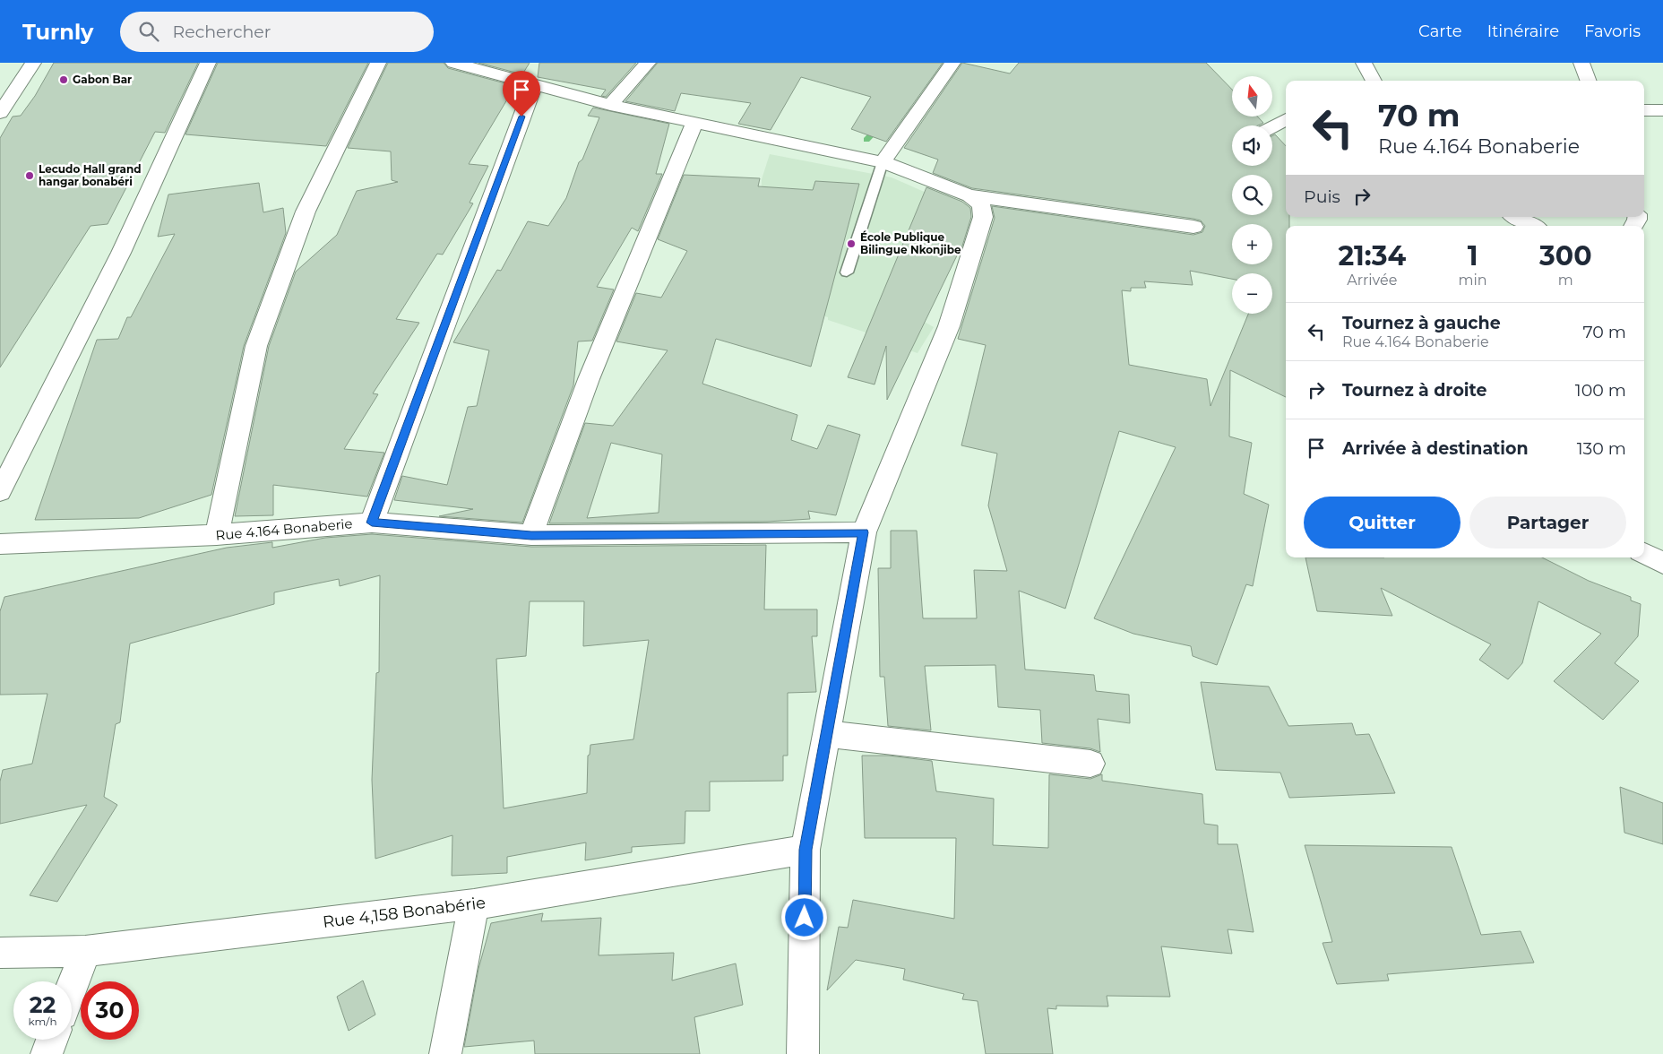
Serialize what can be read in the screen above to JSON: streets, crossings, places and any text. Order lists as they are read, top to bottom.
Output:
{
  "streets": {
    "street": ["Rue 4.164 Bonaberie", "Rue 4,158 Bonabérie"]
  },
  "places": ["Gabon Bar", "Lecudo Hall grand hangar bonabéri", "École Publique Bilingue Nkonjibe"],
  "north": "top",
  "page": {
    "header": "Turnly",
    "search": "Rechercher",
    "nav": ["Carte", "Itinéraire", "Favoris"],
    "map_buttons": ["+", "−"],
    "turn": ["70 m", "Rue 4.164 Bonaberie"],
    "then": "Puis",
    "eta": [
      "21:34",
      "Arrivée",
      "1",
      "min",
      "300",
      "m"
    ],
    "list": [
      {
        "name": "Tournez à gauche",
        "note": "Rue 4.164 Bonaberie",
        "value": "70 m"
      },
      {
        "name": "Tournez à droite",
        "value": "100 m"
      },
      {
        "name": "Arrivée à destination",
        "value": "130 m"
      }
    ],
    "buttons": ["Quitter", "Partager"],
    "speed": "22 km/h",
    "limit": "30"
  }
}
